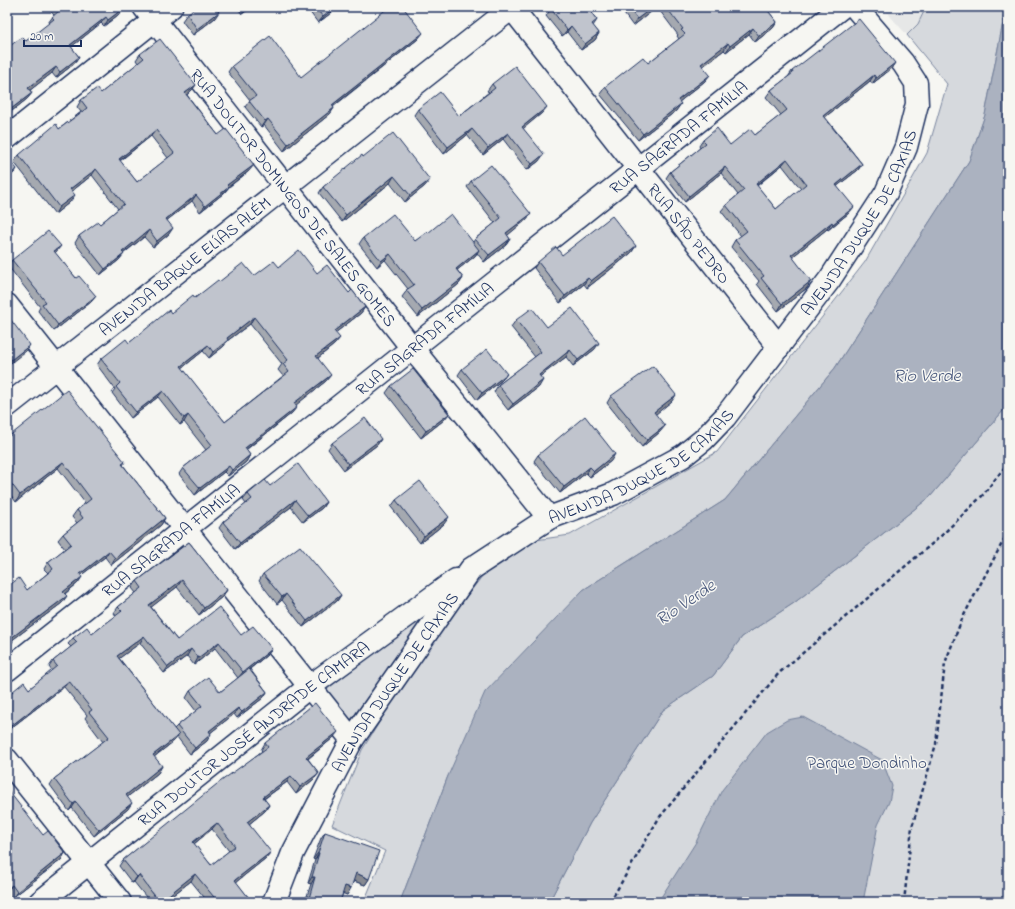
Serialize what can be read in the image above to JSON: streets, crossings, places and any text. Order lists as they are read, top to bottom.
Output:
{
  "streets": {
    "street": [
      "RUA SAGRADA FAMÍLIA",
      "RUA DOUTOR DOMINGOS DE SALES GOMES",
      "AVENIDA DUQUE DE CAXIAS",
      "RUA SÃO PEDRO",
      "AVENIDA BAQUE ELÍAS ALÉM",
      "RUA DOUTOR JOSÉ ANDRADE CAMARA"
    ]
  },
  "crossings": [
    ["RUA SAGRADA FAMÍLIA", "RUA DOUTOR DOMINGOS DE SALES GOMES"],
    ["RUA SAGRADA FAMÍLIA", "RUA SÃO PEDRO"],
    ["RUA DOUTOR DOMINGOS DE SALES GOMES", "AVENIDA DUQUE DE CAXIAS"],
    ["RUA DOUTOR DOMINGOS DE SALES GOMES", "AVENIDA BAQUE ELÍAS ALÉM"],
    ["AVENIDA DUQUE DE CAXIAS", "RUA SÃO PEDRO"],
    ["AVENIDA DUQUE DE CAXIAS", "RUA DOUTOR JOSÉ ANDRADE CAMARA"],
    ["RUA SÃO PEDRO", "AVENIDA BAQUE ELÍAS ALÉM"]
  ],
  "water": ["Rio Verde"],
  "parks": ["Parque Dondinho"],
  "scale_bar": "20 m"
}
